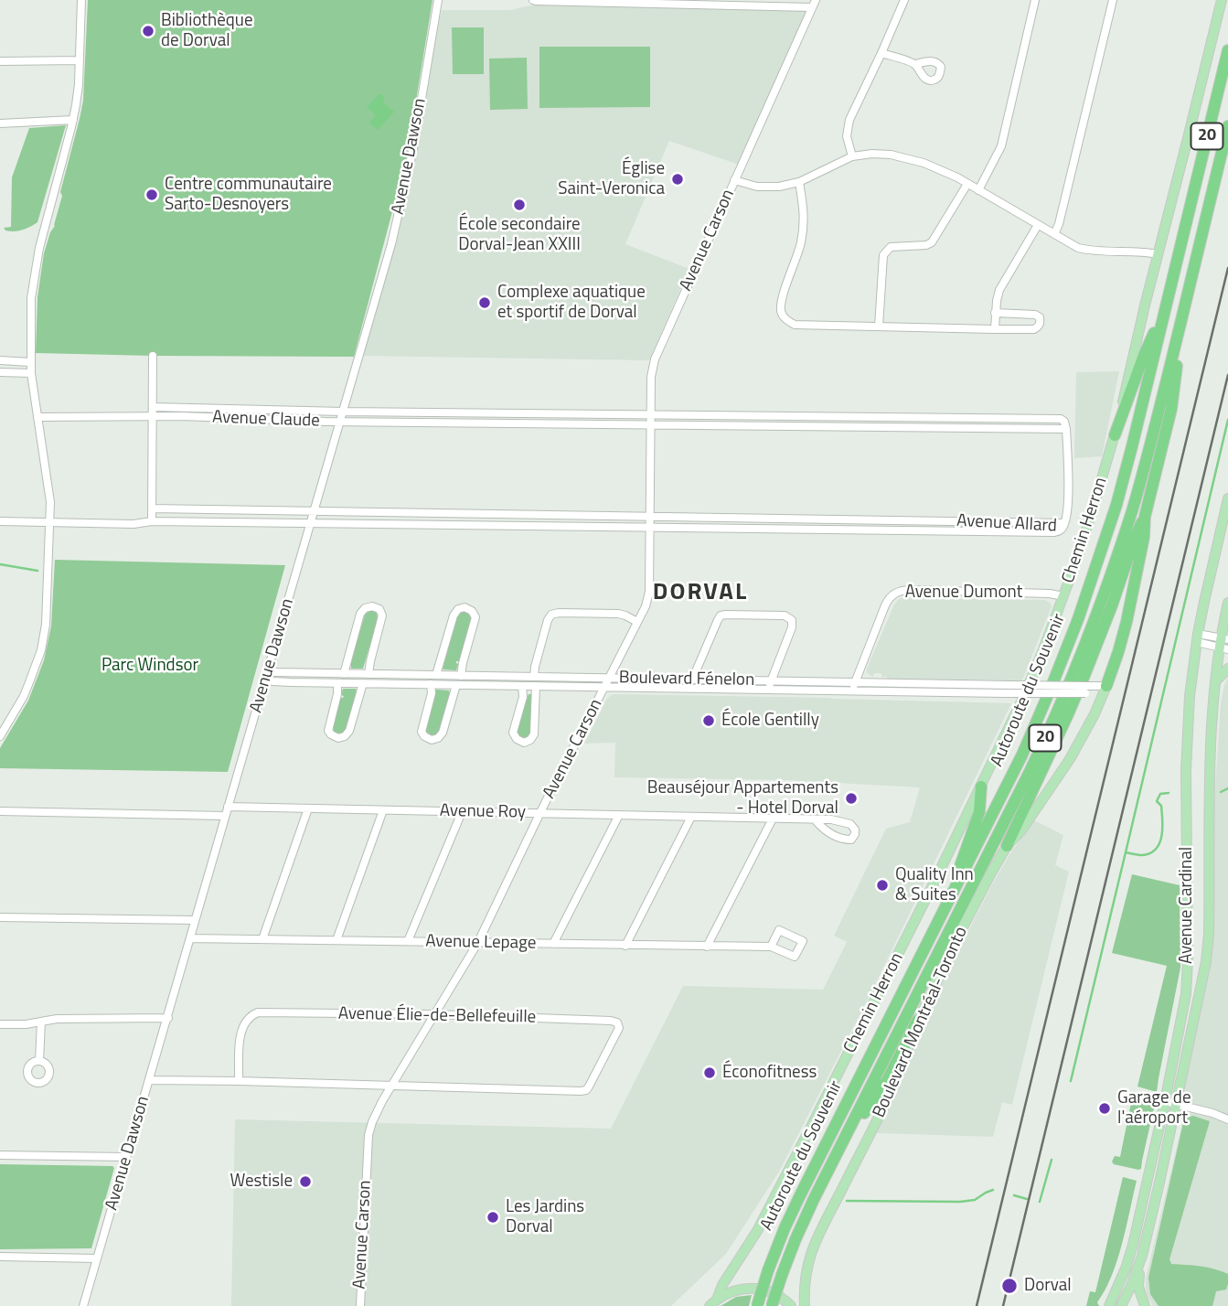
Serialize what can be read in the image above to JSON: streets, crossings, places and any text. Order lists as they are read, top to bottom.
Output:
{
  "streets": {
    "highway": ["20", "Autoroute du Souvenir"],
    "main road": ["Chemin Herron", "Avenue Cardinal", "Boulevard Montréal-Toronto"],
    "street": [
      "Avenue Dawson",
      "Avenue Carson",
      "Avenue Claude",
      "Avenue Allard",
      "Avenue Dumont",
      "Boulevard Fénelon",
      "Avenue Roy",
      "Avenue Lepage",
      "Avenue Élie-de-Bellefeuille"
    ]
  },
  "crossings": [
    ["Avenue Dawson", "Avenue Claude"],
    ["Avenue Dawson", "Avenue Allard"],
    ["Avenue Dawson", "Boulevard Fénelon"],
    ["Avenue Dawson", "Avenue Roy"],
    ["Avenue Dawson", "Avenue Lepage"],
    ["Avenue Carson", "Avenue Claude"],
    ["Avenue Carson", "Avenue Allard"],
    ["Avenue Carson", "Boulevard Fénelon"],
    ["Avenue Carson", "Avenue Roy"],
    ["Avenue Carson", "Avenue Lepage"],
    ["Avenue Carson", "Avenue Élie-de-Bellefeuille"],
    ["Chemin Herron", "Avenue Dumont"],
    ["Avenue Dumont", "Boulevard Fénelon"],
    ["Boulevard Fénelon", "Boulevard Montréal-Toronto"]
  ],
  "districts": ["DORVAL"],
  "parks": ["Parc Windsor"],
  "places": [
    "Bibliothèque de Dorval",
    "Église Saint-Veronica",
    "Centre communautaire Sarto-Desnoyers",
    "École secondaire Dorval-Jean XXIII",
    "Complexe aquatique et sportif de Dorval",
    "École Gentilly",
    "Beauséjour Appartements - Hotel Dorval",
    "Quality Inn & Suites",
    "Éconofitness",
    "Garage de l'aéroport",
    "Westisle",
    "Les Jardins Dorval",
    "Dorval"
  ]
}
